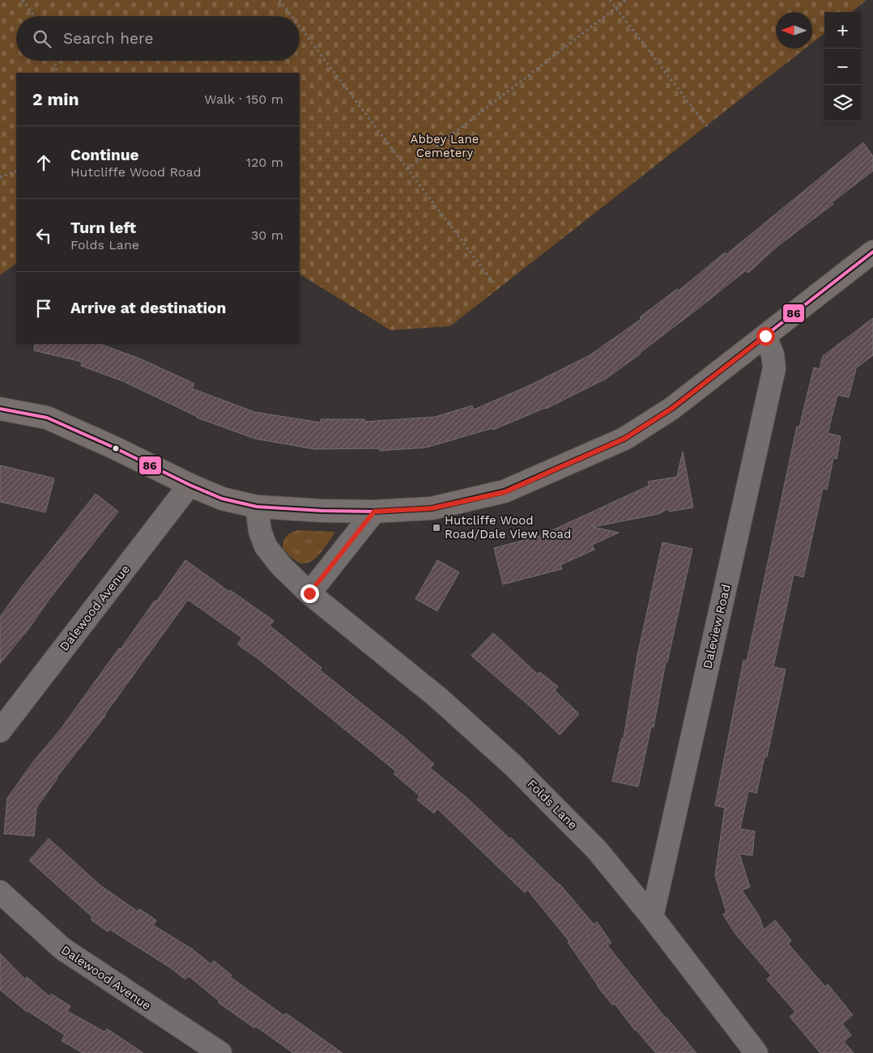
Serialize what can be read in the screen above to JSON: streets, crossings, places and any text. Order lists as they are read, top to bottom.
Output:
{
  "streets": {
    "street": ["Dalewood Avenue", "Daleview Road", "Folds Lane"]
  },
  "crossings": [
    ["Daleview Road", "Folds Lane"]
  ],
  "parks": ["Abbey Lane Cemetery"],
  "places": {
    "transit": ["Hutcliffe Wood Road/Dale View Road"]
  },
  "lines": ["transit line 86"],
  "north": "left",
  "page": {
    "map_buttons": ["+", "−"],
    "search": "Search here",
    "heading": ["2 min", "Walk · 150 m"],
    "list": [
      ["Continue", "Hutcliffe Wood Road", "120 m"],
      ["Turn left", "Folds Lane", "30 m"],
      "Arrive at destination"
    ]
  }
}
